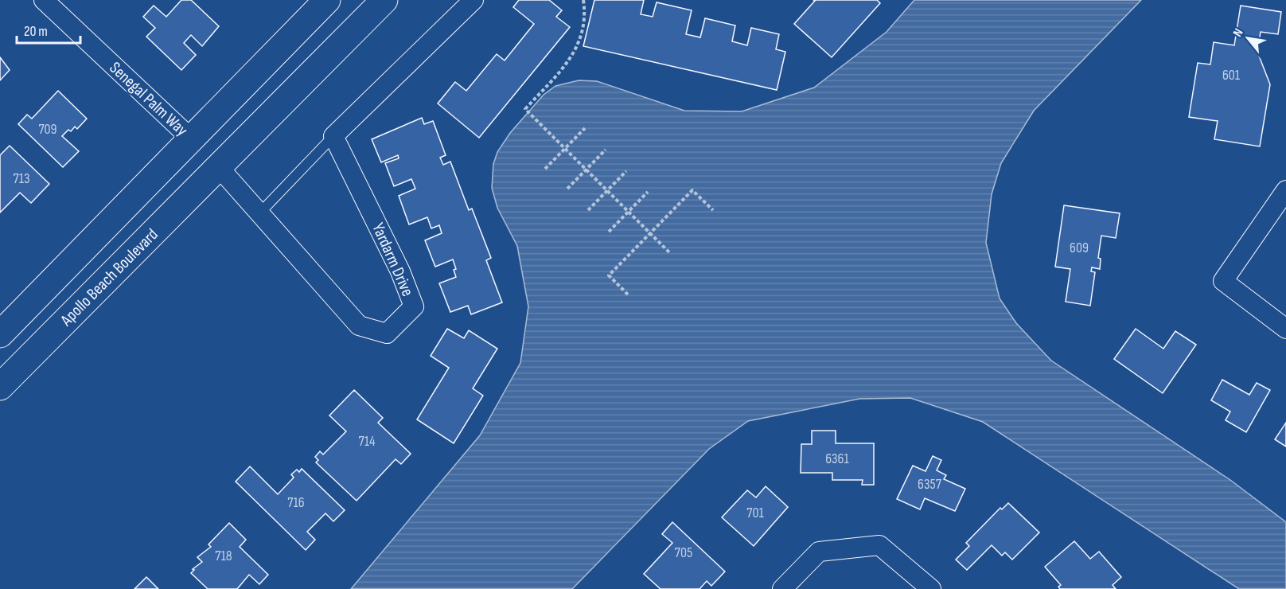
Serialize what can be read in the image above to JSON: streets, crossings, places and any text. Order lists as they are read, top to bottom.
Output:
{
  "streets": {
    "main road": ["Apollo Beach Boulevard"],
    "street": ["Senegal Palm Way", "Yardarm Drive"]
  },
  "crossings": [
    ["Yardarm Drive", "Apollo Beach Boulevard"]
  ],
  "house_numbers": [
    "601",
    "709",
    "713",
    "609",
    "714",
    "6361",
    "6357",
    "716",
    "701",
    "705",
    "718"
  ],
  "scale_bar": "20 m",
  "north": "top left"
}
